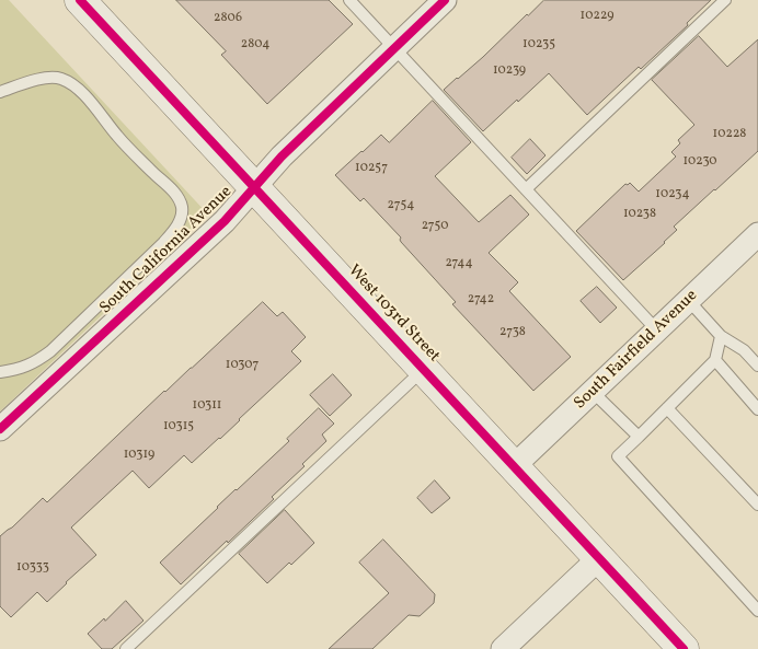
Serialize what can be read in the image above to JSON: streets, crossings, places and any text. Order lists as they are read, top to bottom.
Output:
{
  "streets": {
    "main road": ["West 103rd Street"],
    "street": ["South California Avenue", "South Fairfield Avenue"]
  },
  "crossings": [
    ["South California Avenue", "West 103rd Street"],
    ["West 103rd Street", "South Fairfield Avenue"]
  ],
  "house_numbers": [
    "10229",
    "2806",
    "2804",
    "10235",
    "10239",
    "10228",
    "10230",
    "10257",
    "10234",
    "2754",
    "10238",
    "2750",
    "2744",
    "2742",
    "2738",
    "10307",
    "10311",
    "10315",
    "10319",
    "10333"
  ]
}
